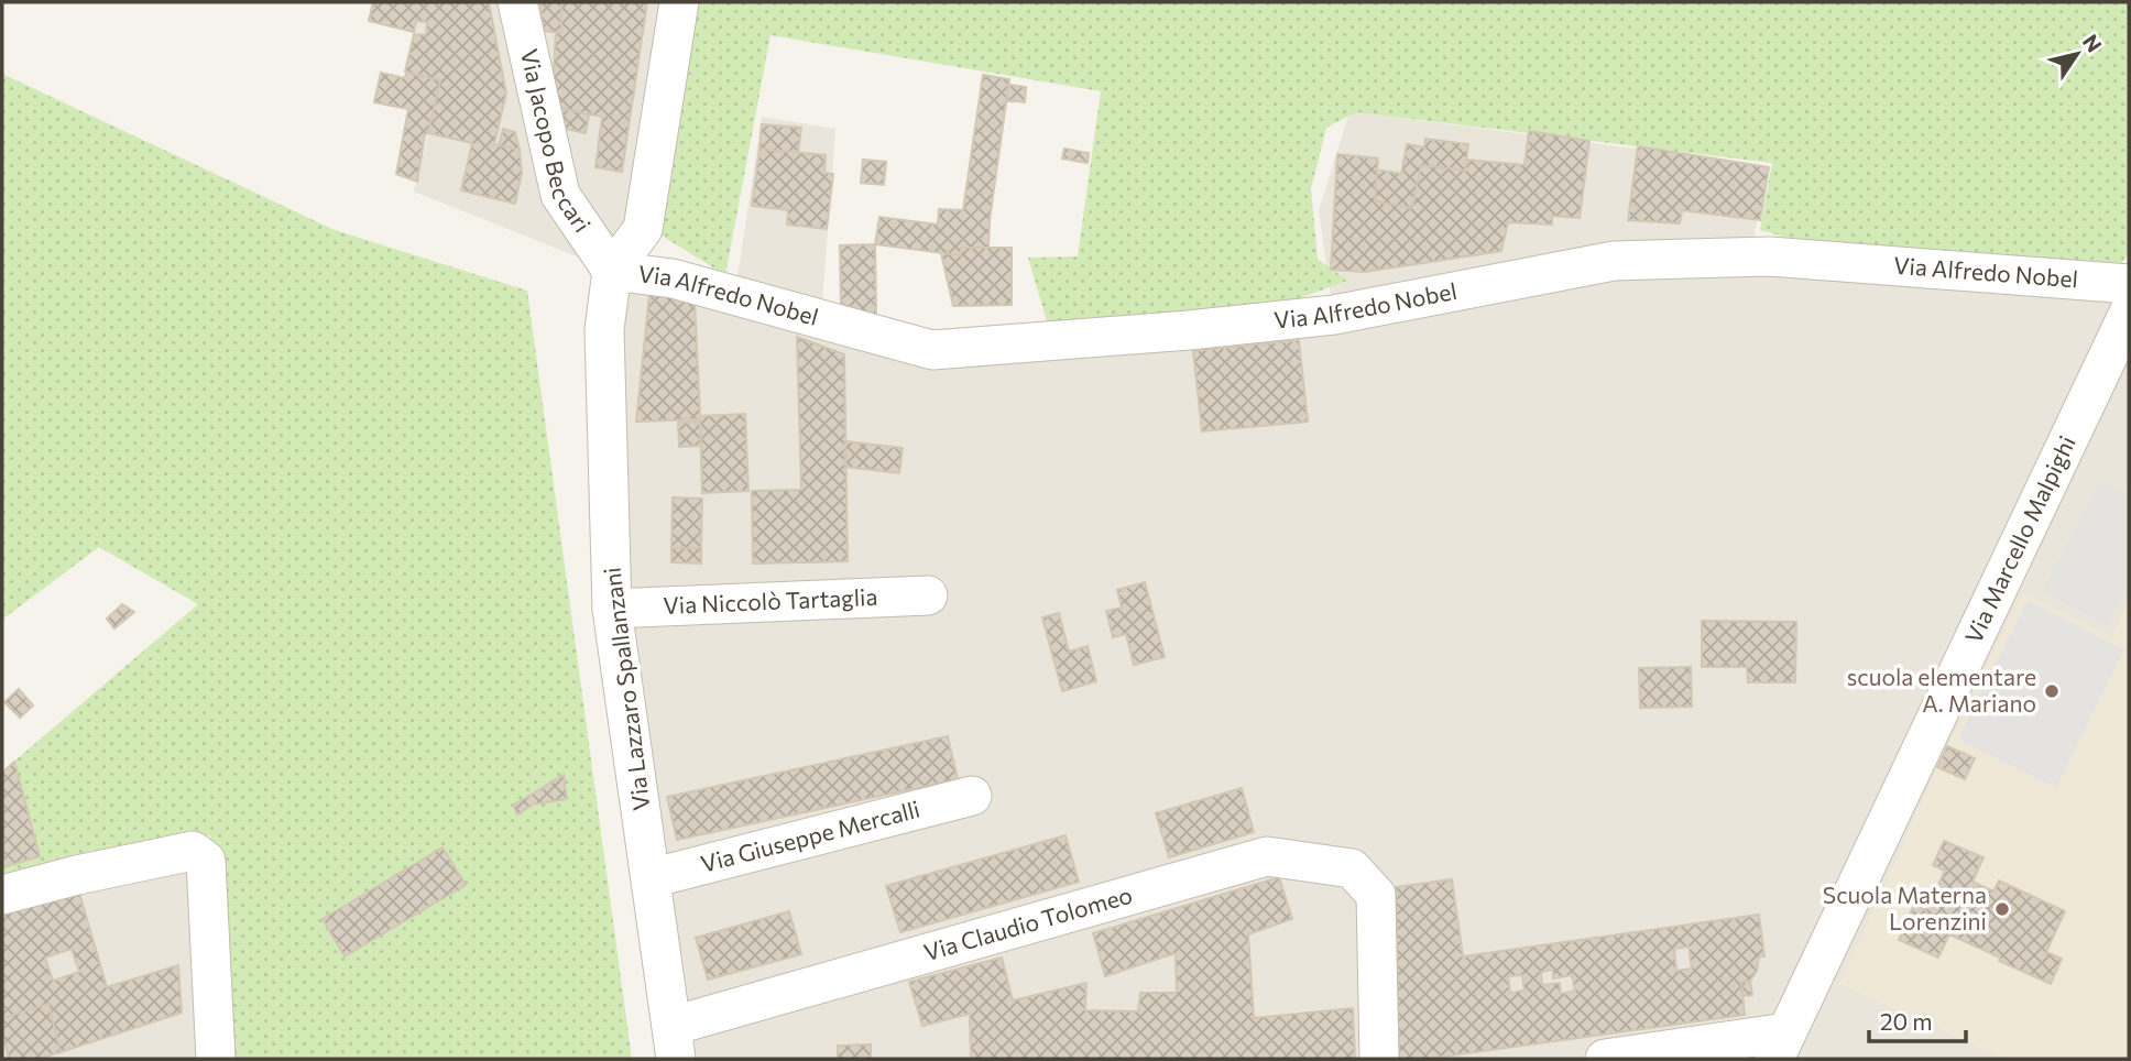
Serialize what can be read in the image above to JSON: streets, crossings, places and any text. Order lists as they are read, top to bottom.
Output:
{
  "streets": {
    "street": [
      "Via Jacopo Beccari",
      "Via Alfredo Nobel",
      "Via Marcello Malpighi",
      "Via Niccolò Tartaglia",
      "Via Lazzaro Spallanzani",
      "Via Giuseppe Mercalli",
      "Via Claudio Tolomeo"
    ]
  },
  "crossings": [
    ["Via Jacopo Beccari", "Via Alfredo Nobel"],
    ["Via Jacopo Beccari", "Via Lazzaro Spallanzani"],
    ["Via Alfredo Nobel", "Via Lazzaro Spallanzani"],
    ["Via Niccolò Tartaglia", "Via Lazzaro Spallanzani"],
    ["Via Lazzaro Spallanzani", "Via Giuseppe Mercalli"],
    ["Via Lazzaro Spallanzani", "Via Claudio Tolomeo"]
  ],
  "places": ["scuola elementare A. Mariano", "Scuola Materna Lorenzini"],
  "scale_bar": "20 m",
  "north": "top right"
}
